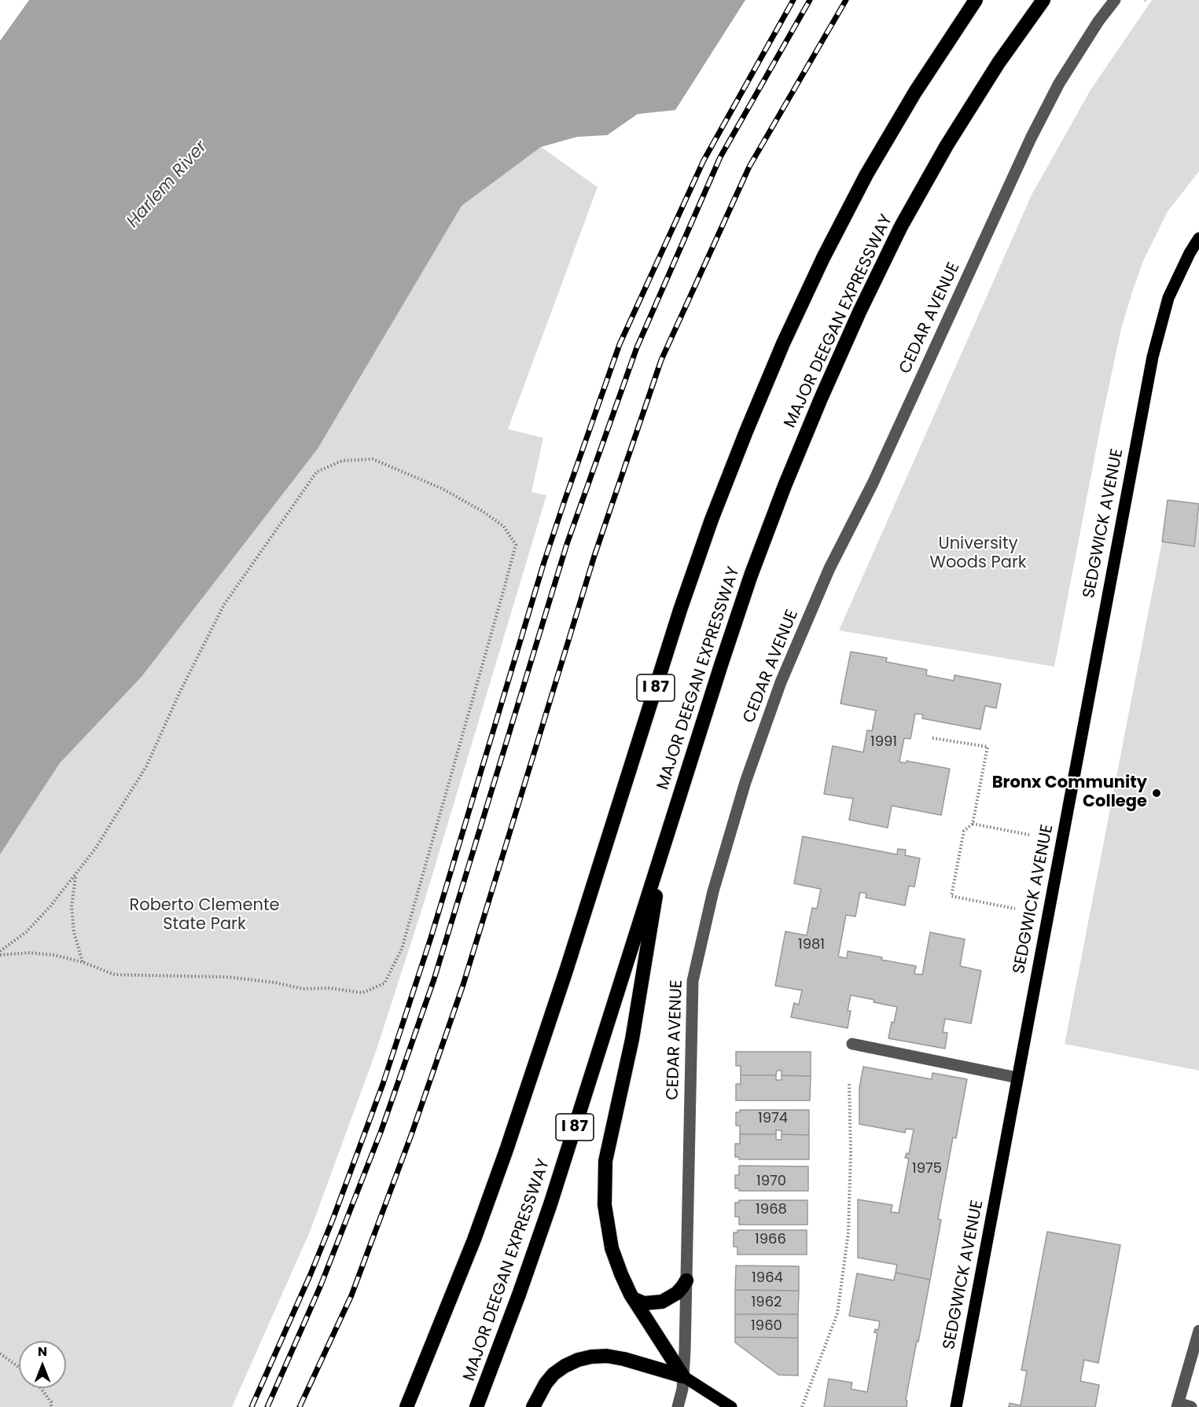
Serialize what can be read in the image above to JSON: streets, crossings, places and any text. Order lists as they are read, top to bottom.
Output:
{
  "streets": {
    "highway": ["MAJOR DEEGAN EXPRESSWAY", "I 87"],
    "main road": ["SEDGWICK AVENUE"],
    "street": ["CEDAR AVENUE"]
  },
  "water": ["Harlem River"],
  "parks": ["University Woods Park", "Roberto Clemente State Park"],
  "places": ["Bronx Community College"],
  "house_numbers": [
    "1991",
    "1981",
    "1974",
    "1975",
    "1970",
    "1968",
    "1966",
    "1964",
    "1962",
    "1960"
  ],
  "north": "top"
}
